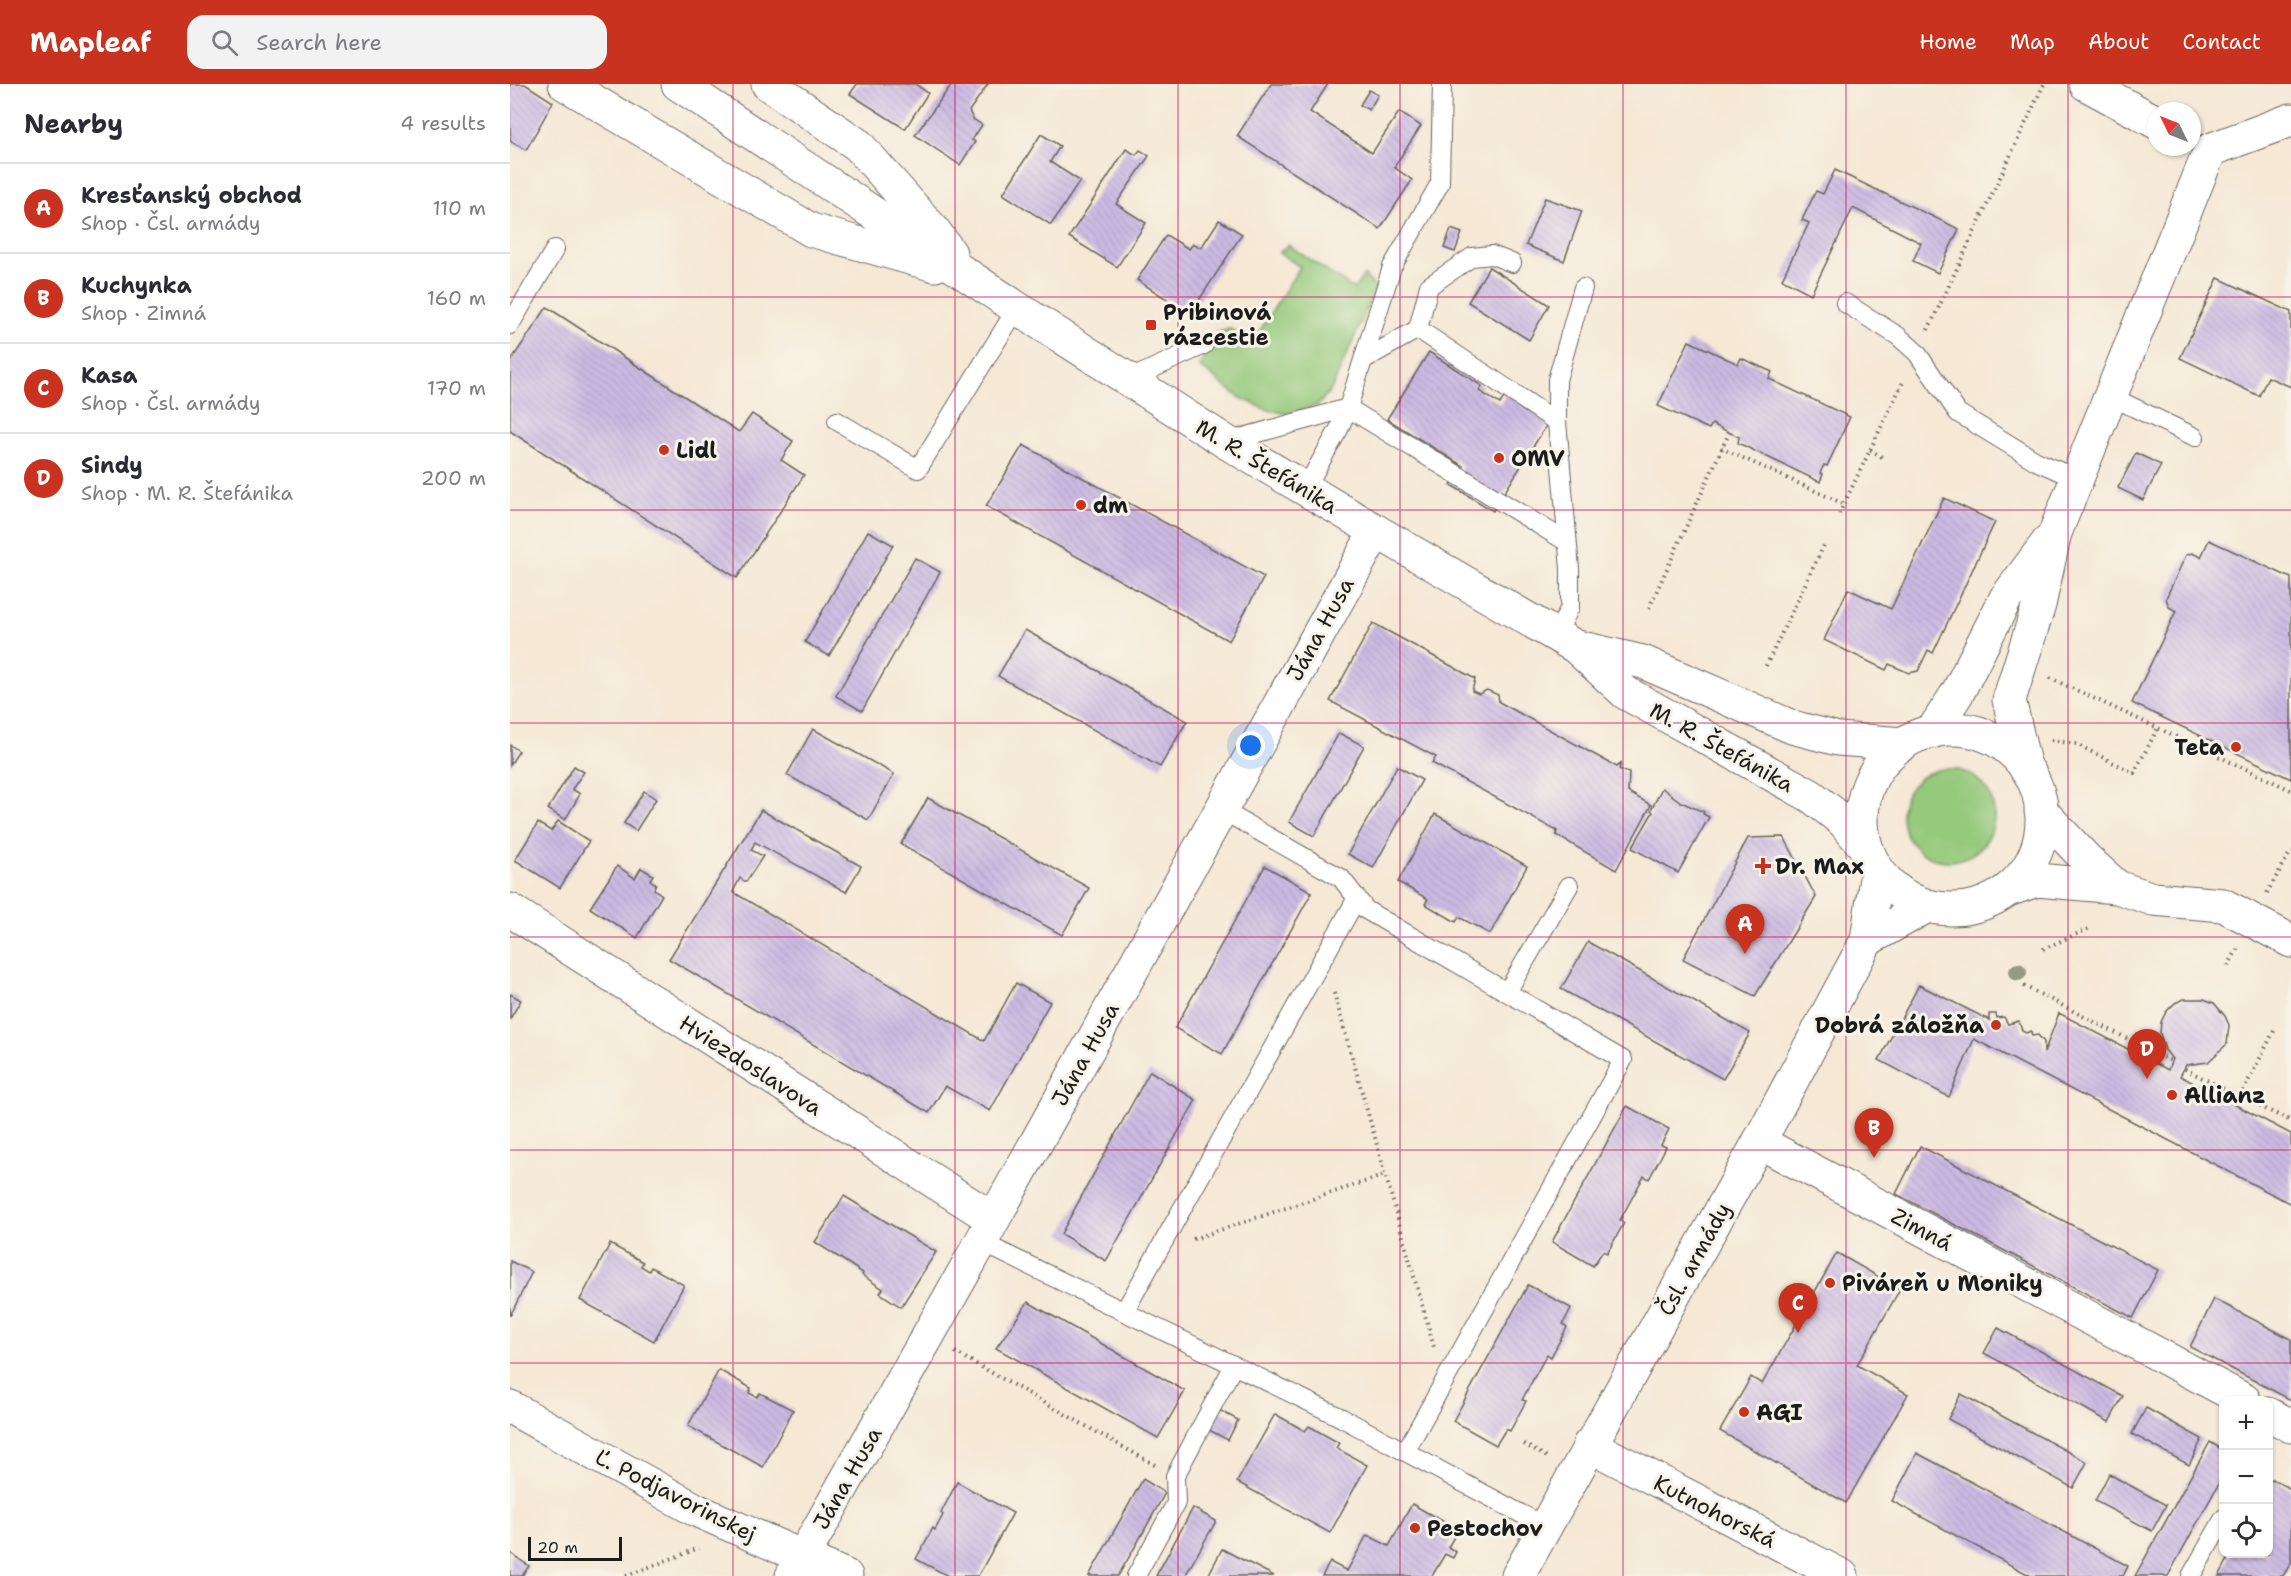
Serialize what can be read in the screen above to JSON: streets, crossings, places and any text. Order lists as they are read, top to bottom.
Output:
{
  "streets": {
    "street": [
      "M. R. Štefánika",
      "Jána Husa",
      "Hviezdoslavova",
      "Zimná",
      "Čsl. armády",
      "Ľ. Podjavorinskej",
      "Kutnohorská"
    ]
  },
  "crossings": [
    ["M. R. Štefánika", "Jána Husa"],
    ["Jána Husa", "Hviezdoslavova"],
    ["Jána Husa", "Ľ. Podjavorinskej"],
    ["Zimná", "Čsl. armády"],
    ["Čsl. armády", "Kutnohorská"]
  ],
  "places": {
    "transit": ["Pribinová rázcestie"],
    "other": [
      "Lidl",
      "OMV",
      "dm",
      "Teta",
      "Dobrá záložňa",
      "Allianz",
      "Piváreň u Moniky",
      "AGI",
      "Pestochov"
    ],
    "health": ["Dr. Max"]
  },
  "scale_bar": "20 m",
  "north": "top left",
  "page": {
    "header": "Mapleaf",
    "search": "Search here",
    "nav": [
      "Home",
      "Map",
      "About",
      "Contact"
    ],
    "heading": ["Nearby", "4 results"],
    "list": [
      {
        "mark": "A",
        "name": "Kresťanský obchod",
        "note": "Shop · Čsl. armády",
        "value": "110 m"
      },
      {
        "mark": "B",
        "name": "Kuchynka",
        "note": "Shop · Zimná",
        "value": "160 m"
      },
      {
        "mark": "C",
        "name": "Kasa",
        "note": "Shop · Čsl. armády",
        "value": "170 m"
      },
      {
        "mark": "D",
        "name": "Sindy",
        "note": "Shop · M. R. Štefánika",
        "value": "200 m"
      }
    ],
    "pins": [
      "A",
      "D",
      "B",
      "C"
    ],
    "map_buttons": ["+", "−"],
    "scale": "20 m"
  }
}
